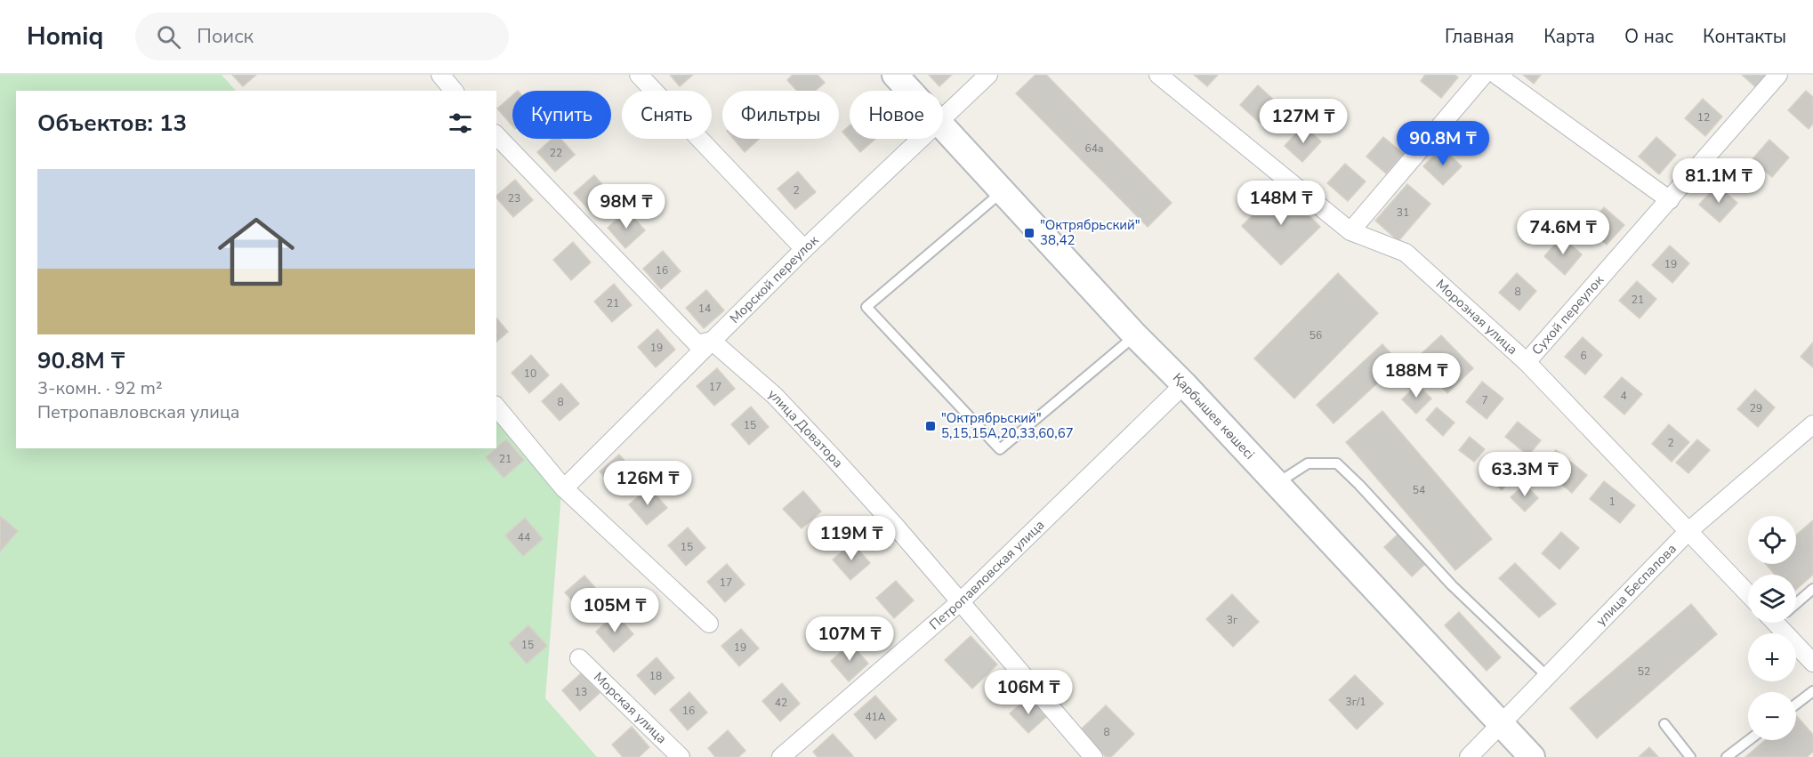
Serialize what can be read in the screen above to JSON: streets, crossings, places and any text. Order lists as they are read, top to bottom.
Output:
{
  "streets": {
    "main road": ["Қарбышев көшесі"],
    "street": [
      "Морской переулок",
      "Сухой переулок",
      "Морозная улица",
      "улица Доватора",
      "Петропавловская улица",
      "улица Беспалова",
      "Морская улица"
    ]
  },
  "crossings": [
    ["Морской переулок", "улица Доватора"],
    ["Сухой переулок", "Морозная улица"],
    ["Морозная улица", "улица Беспалова"],
    ["Қарбышев көшесі", "Петропавловская улица"],
    ["Қарбышев көшесі", "улица Беспалова"],
    ["улица Доватора", "Петропавловская улица"]
  ],
  "places": {
    "transit": ["\"Октрябрьский\" 38,42", "\"Октрябрьский\" 5,15,15А,20,33,60,67"]
  },
  "house_numbers": [
    "12",
    "64а",
    "22",
    "2",
    "23",
    "31",
    "19",
    "16",
    "8",
    "21",
    "21",
    "14",
    "56",
    "19",
    "6",
    "10",
    "17",
    "4",
    "7",
    "8",
    "29",
    "15",
    "2",
    "21",
    "54",
    "1",
    "44",
    "15",
    "17",
    "3г",
    "15",
    "19",
    "52",
    "18",
    "13",
    "3г/1",
    "42",
    "16",
    "41А",
    "8"
  ],
  "page": {
    "header": "Homiq",
    "search": "Поиск",
    "nav": [
      "Главная",
      "Карта",
      "О нас",
      "Контакты"
    ],
    "chip": [
      "Купить",
      "Снять",
      "Фильтры",
      "Новое"
    ],
    "heading": "Объектов: 13",
    "price": [
      "127M ₸",
      "90.8M ₸",
      "81.1M ₸",
      "148M ₸",
      "98M ₸",
      "74.6M ₸",
      "188M ₸",
      "63.3M ₸",
      "126M ₸",
      "119M ₸",
      "105M ₸",
      "107M ₸",
      "106M ₸"
    ],
    "list": [
      {
        "name": "90.8M ₸",
        "note": "3-комн. · 92 m² · Петропавловская улица"
      }
    ],
    "map_buttons": ["+", "−"]
  }
}
